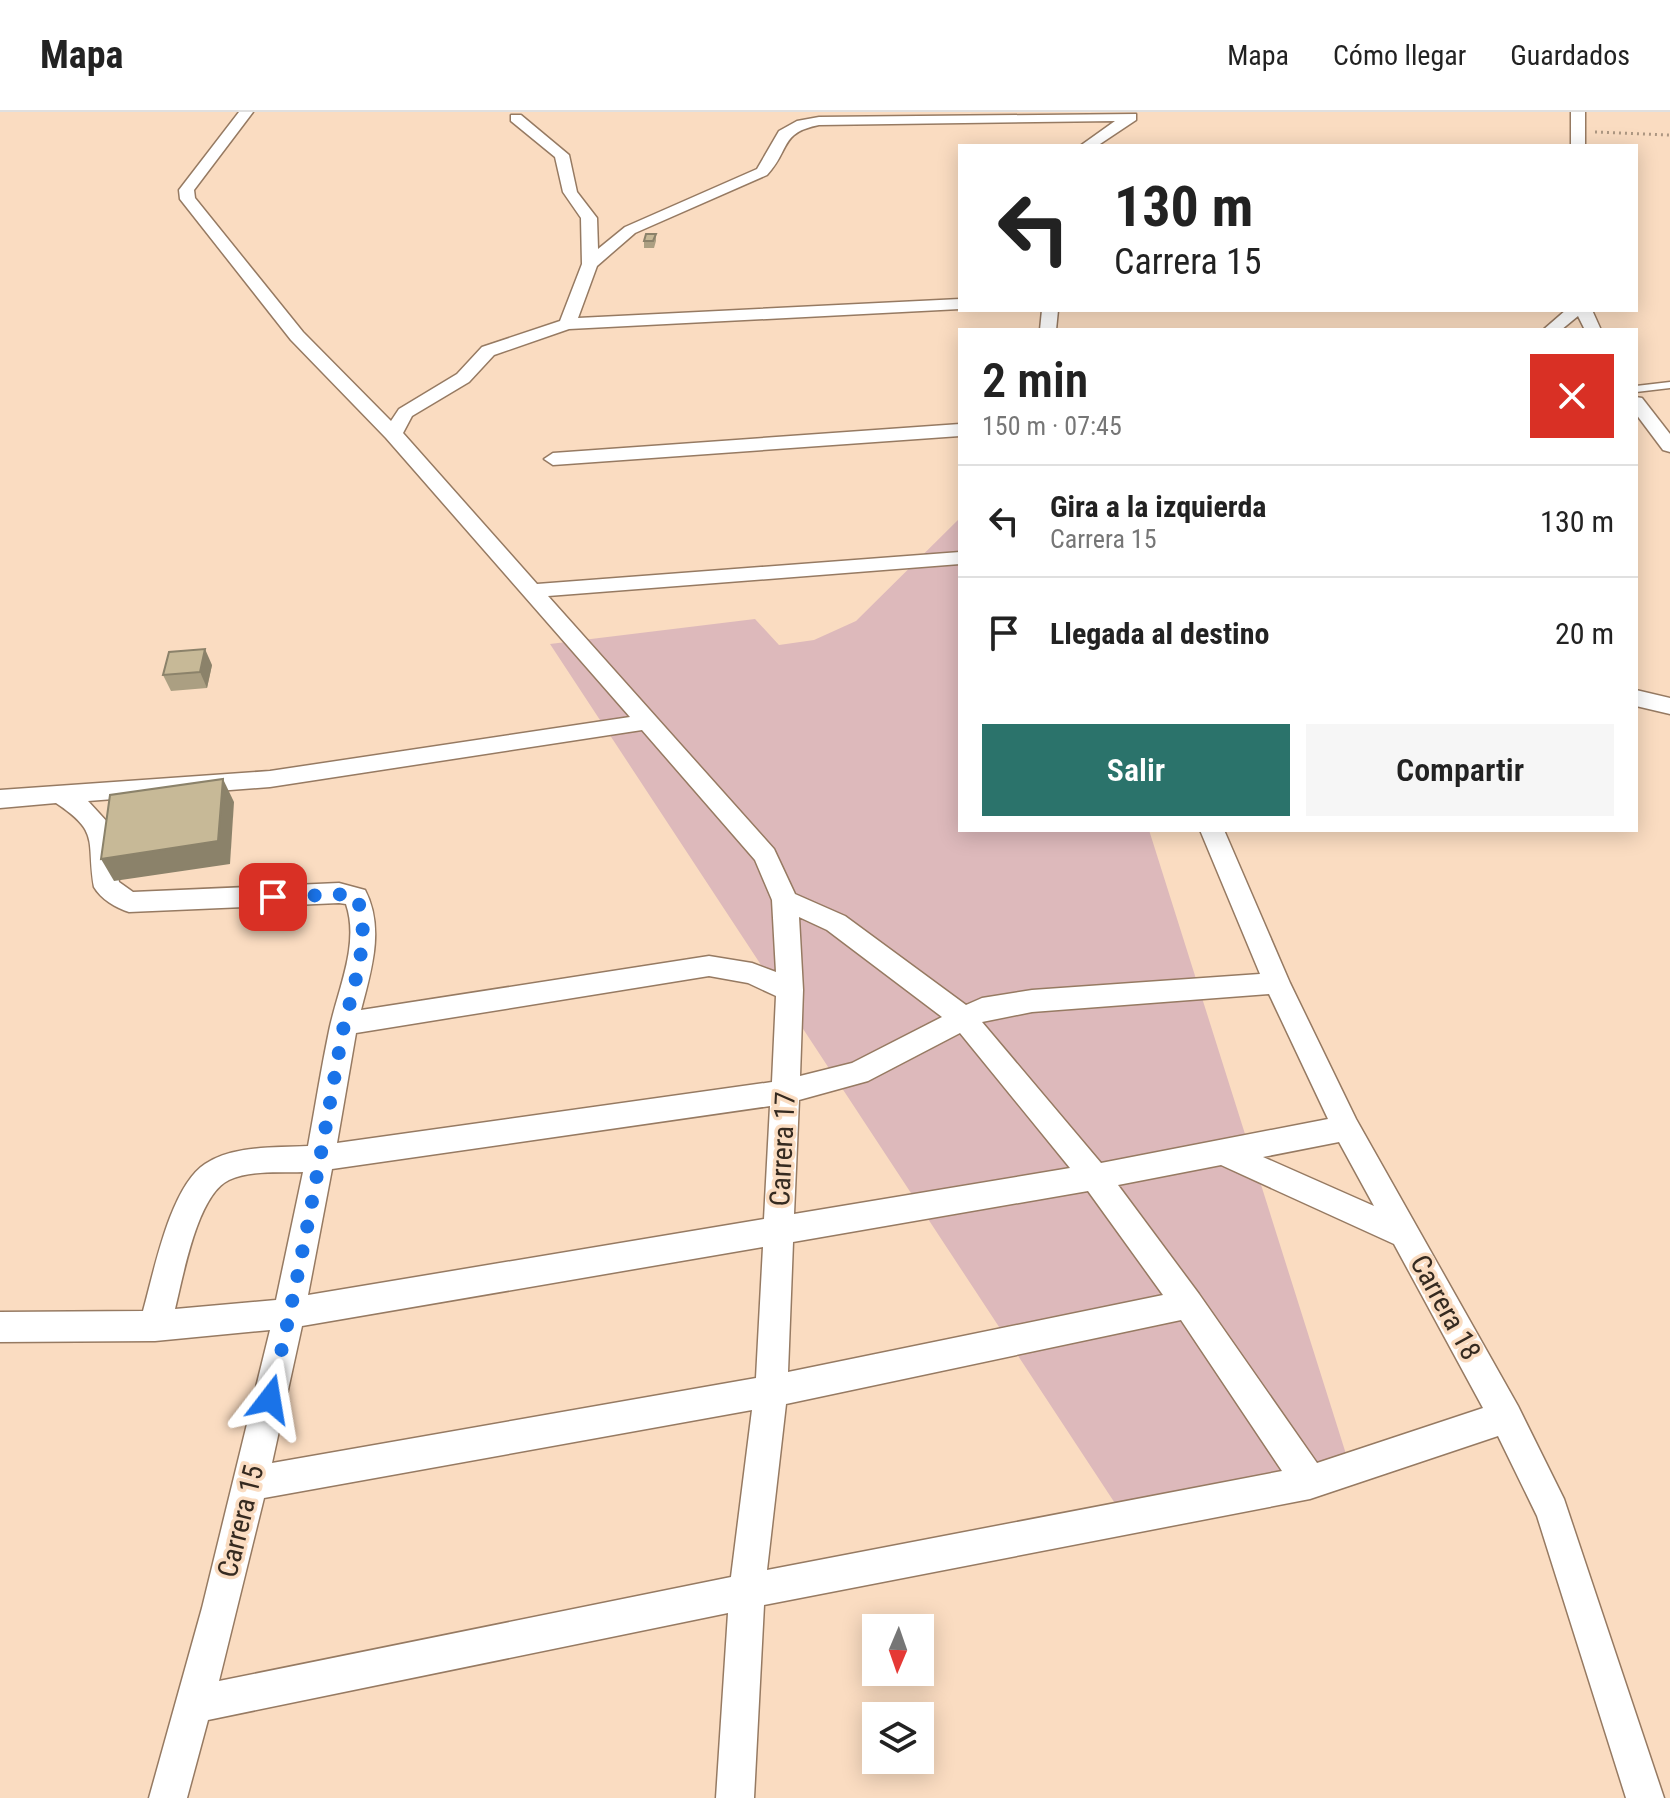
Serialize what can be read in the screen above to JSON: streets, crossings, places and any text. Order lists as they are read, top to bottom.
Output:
{
  "streets": {
    "street": ["Carrera 17", "Carrera 18", "Carrera 15"]
  },
  "north": "bottom",
  "page": {
    "header": "Mapa",
    "nav": ["Mapa", "Cómo llegar", "Guardados"],
    "turn": ["130 m", "Carrera 15"],
    "heading": ["2 min", "150 m · 07:45"],
    "list": [
      {
        "name": "Gira a la izquierda",
        "note": "Carrera 15",
        "value": "130 m"
      },
      {
        "name": "Llegada al destino",
        "value": "20 m"
      }
    ],
    "buttons": ["Salir", "Compartir"]
  }
}
